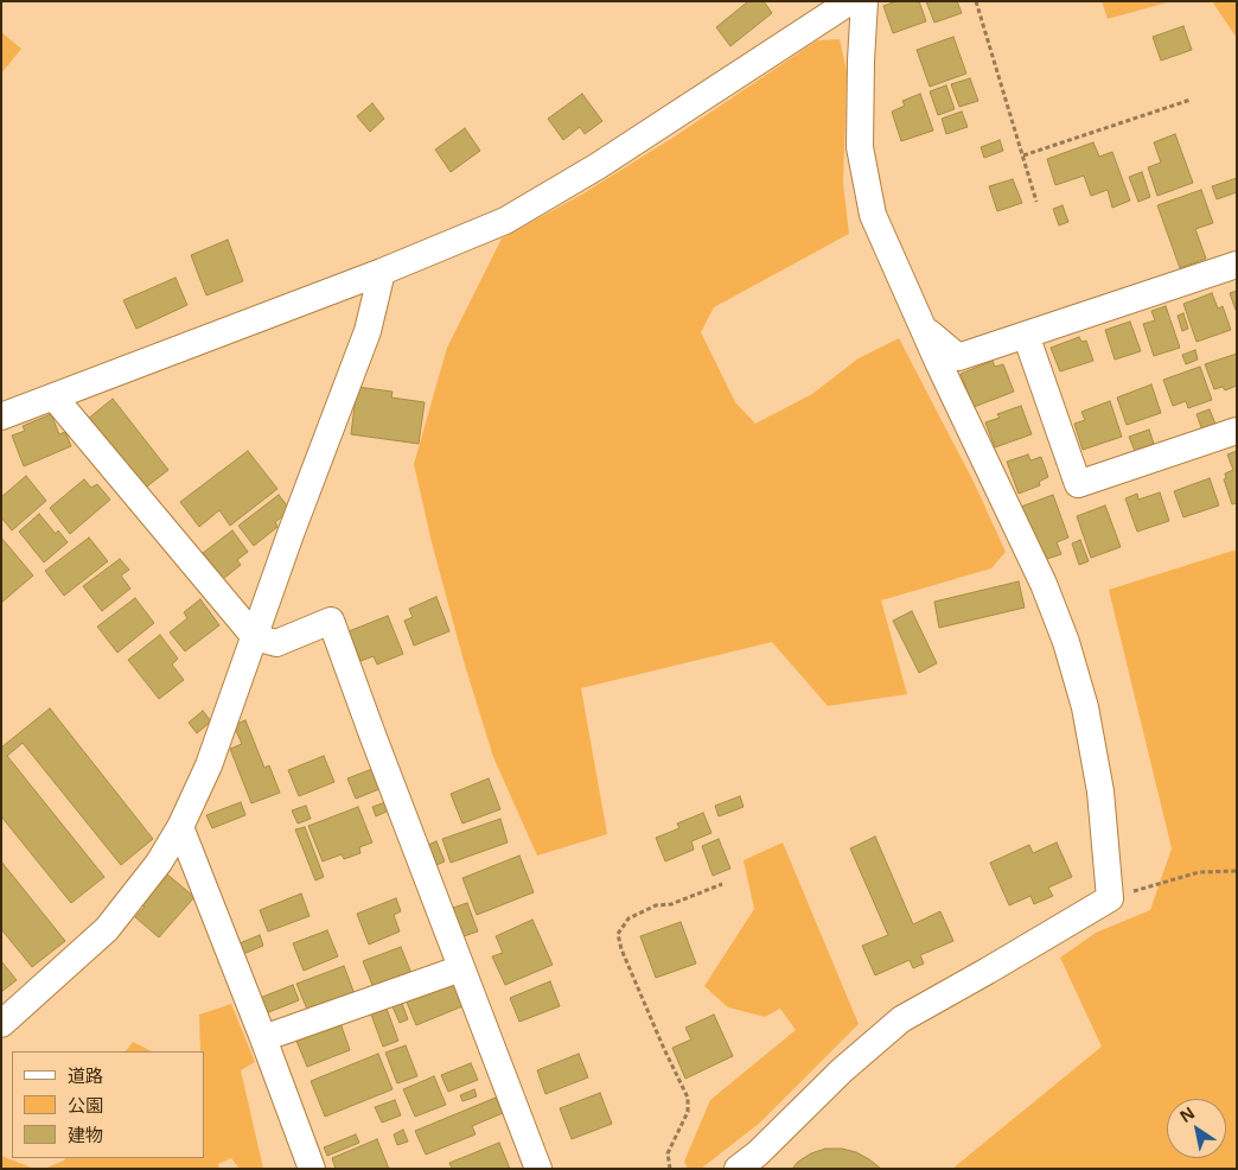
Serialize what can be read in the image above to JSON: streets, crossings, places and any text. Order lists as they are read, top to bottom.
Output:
{
  "legend": ["道路", "公園", "建物"],
  "north": "top left"
}
